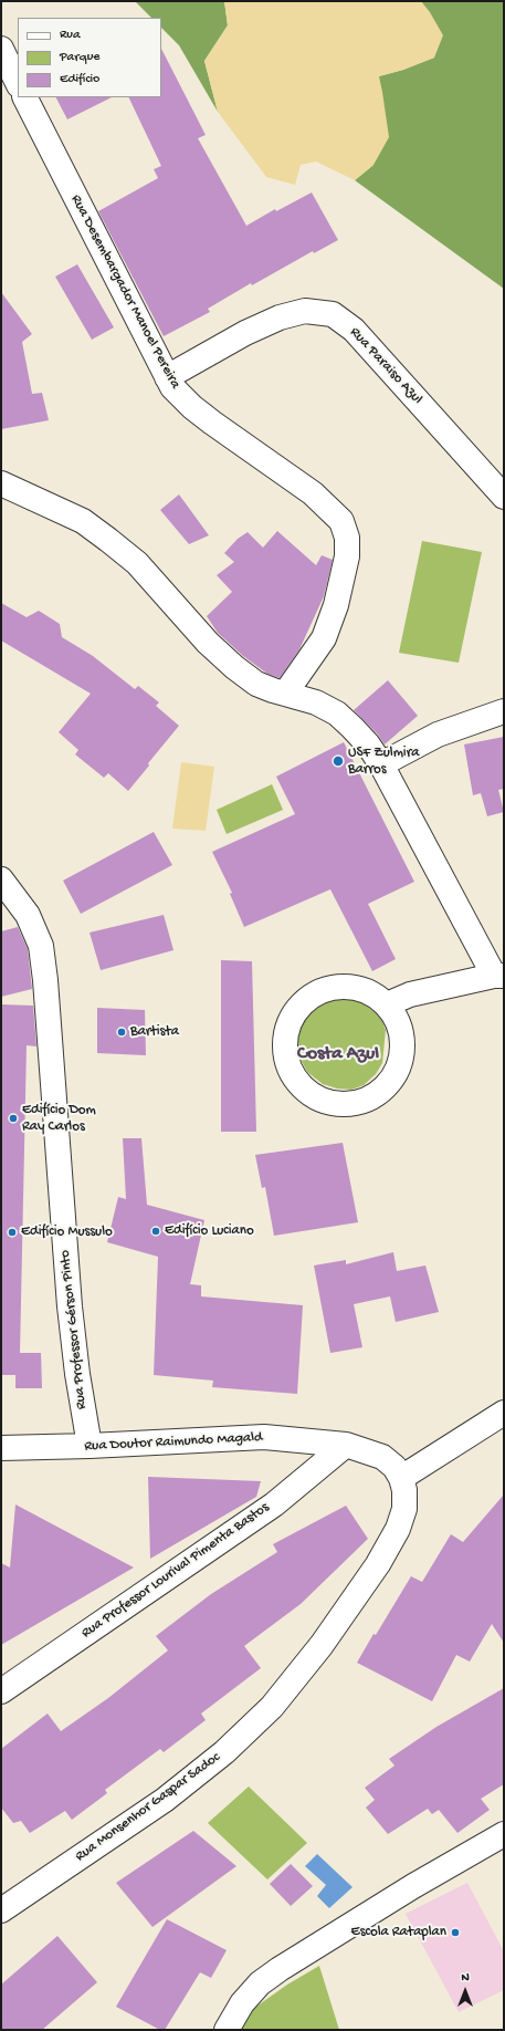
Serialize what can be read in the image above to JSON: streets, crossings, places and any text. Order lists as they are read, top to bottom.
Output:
{
  "streets": {
    "street": [
      "Rua Desembargador Manoel Pereira",
      "Rua Paraiso Azul",
      "Rua Professor Gérson Pinto",
      "Rua Doutor Raimundo Magald",
      "Rua Professor Lourival Pimenta Bastos",
      "Rua Monsenhor Gaspar Sadoc"
    ]
  },
  "crossings": [
    ["Rua Desembargador Manoel Pereira", "Rua Paraiso Azul"],
    ["Rua Professor Gérson Pinto", "Rua Doutor Raimundo Magald"],
    ["Rua Doutor Raimundo Magald", "Rua Professor Lourival Pimenta Bastos"]
  ],
  "districts": ["Costa Azul"],
  "places": [
    "USF Zulmira Barros",
    "Bartista",
    "Edifício Dom Ray Carlos",
    "Edifício Luciano",
    "Edifício Mussulo",
    "Escola Rataplan"
  ],
  "legend": ["Rua", "Parque", "Edifício"],
  "north": "top"
}
